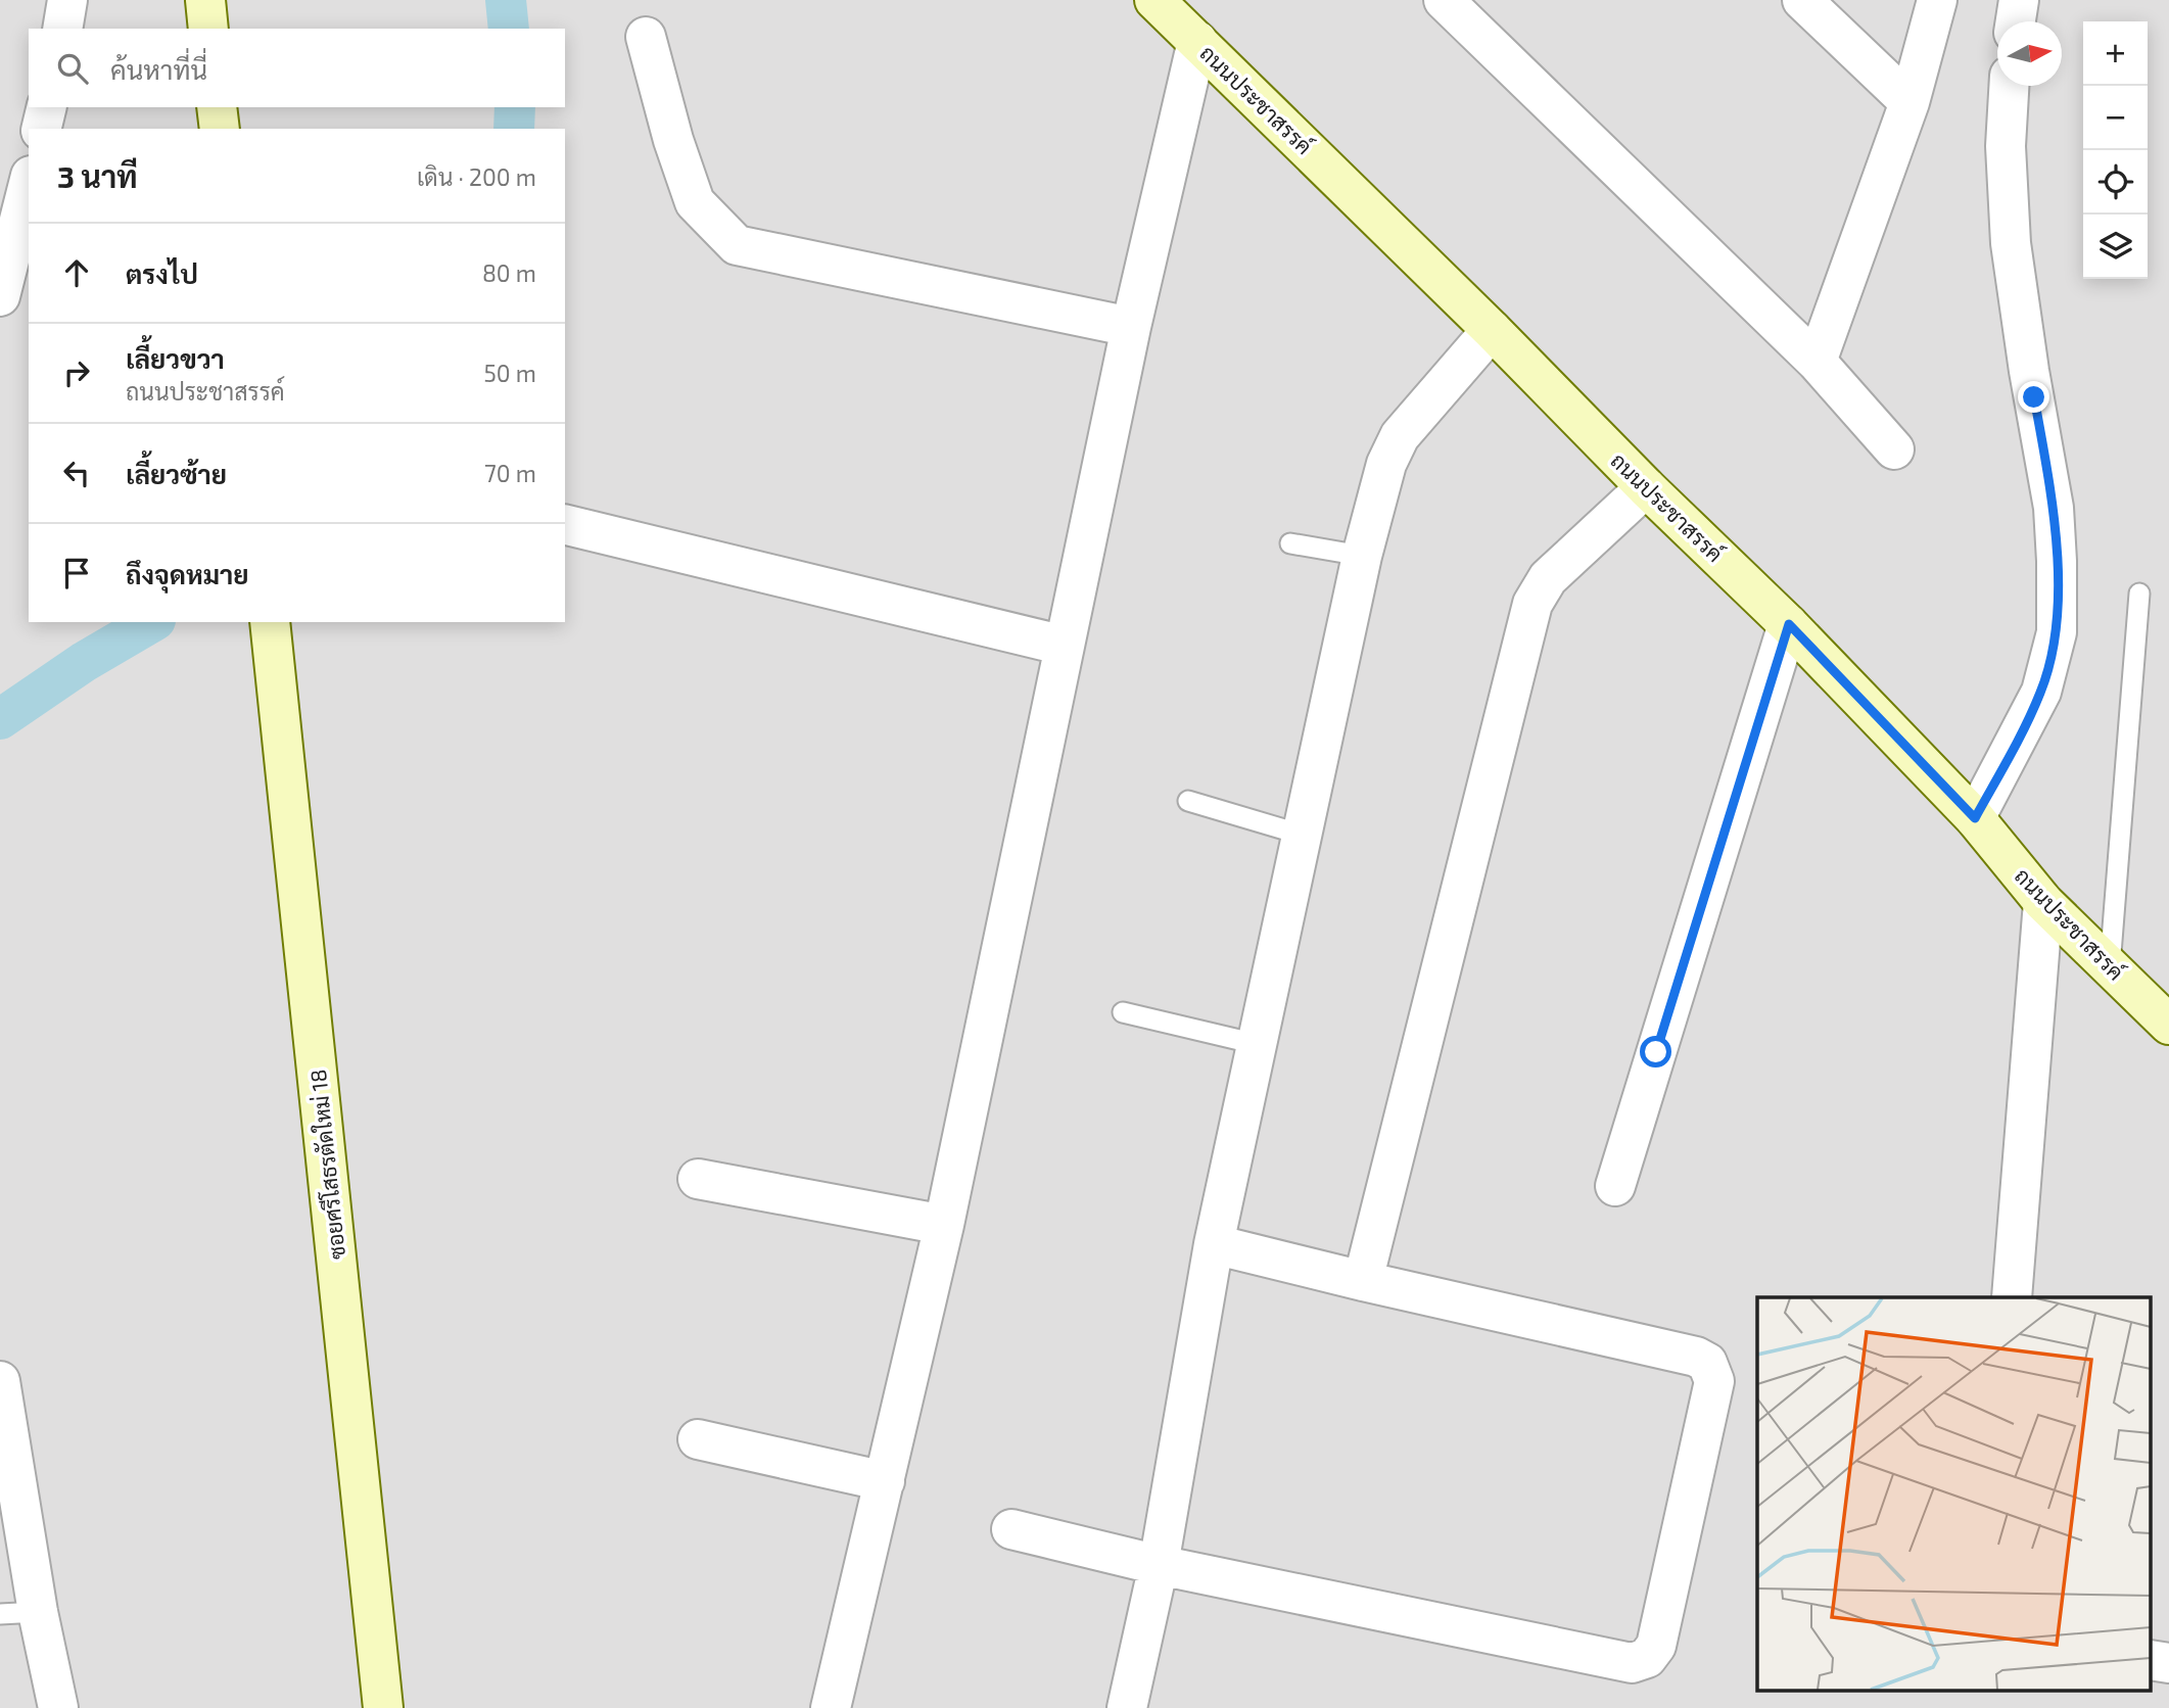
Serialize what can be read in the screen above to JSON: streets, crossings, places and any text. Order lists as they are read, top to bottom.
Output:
{
  "streets": {
    "street": ["ถนนประชาสรรค์", "ซอยศรีโสธรตัดใหม่ 18"]
  },
  "north": "right",
  "page": {
    "map_buttons": ["+", "−"],
    "search": "ค้นหาที่นี่",
    "heading": ["3 นาที", "เดิน · 200 m"],
    "list": [
      ["ตรงไป", "80 m"],
      ["เลี้ยวขวา", "ถนนประชาสรรค์", "50 m"],
      ["เลี้ยวซ้าย", "70 m"],
      "ถึงจุดหมาย"
    ]
  }
}
